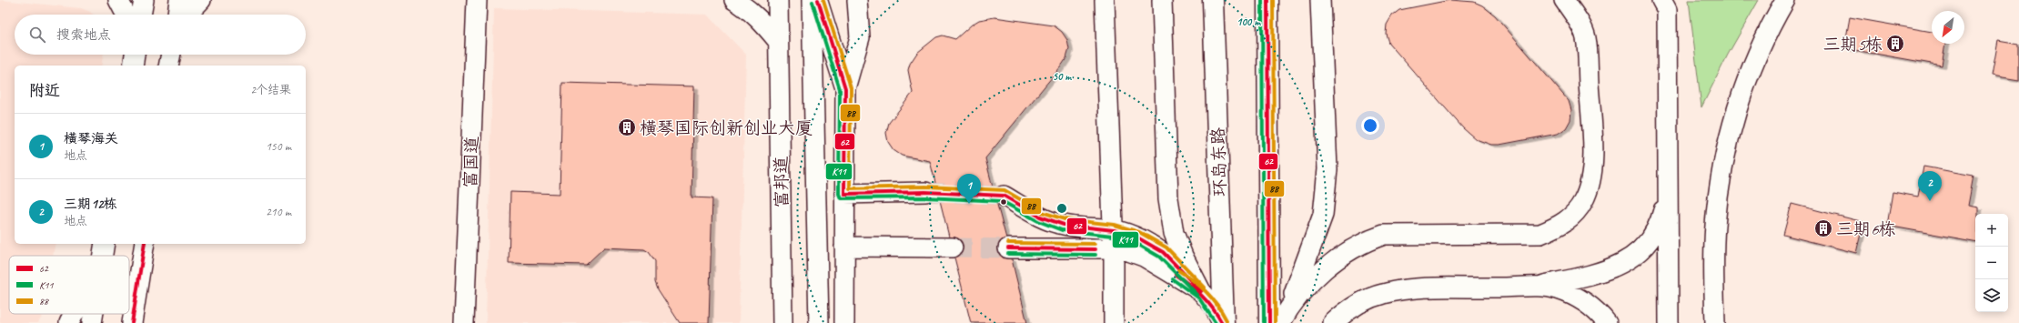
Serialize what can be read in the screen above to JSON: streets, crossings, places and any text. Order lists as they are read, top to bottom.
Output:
{
  "streets": {
    "main road": ["环岛东路"],
    "street": ["富国道", "富邦道"]
  },
  "places": {
    "building": ["三期5栋", "横琴国际创新创业大厦", "三期6栋"]
  },
  "lines": ["transit line 62", "transit line K11", "transit line 88"],
  "legend": ["62", "K11", "88"],
  "north": "bottom left",
  "page": {
    "search": "搜索地点",
    "heading": ["附近", "2个结果"],
    "list": [
      {
        "mark": "1",
        "name": "横琴海关",
        "note": "地点",
        "value": "150 m"
      },
      {
        "mark": "2",
        "name": "三期12栋",
        "note": "地点",
        "value": "210 m"
      }
    ],
    "pins": ["2", "1"],
    "map_buttons": ["+", "−"]
  },
  "rings": ["100 m", "50 m"]
}
